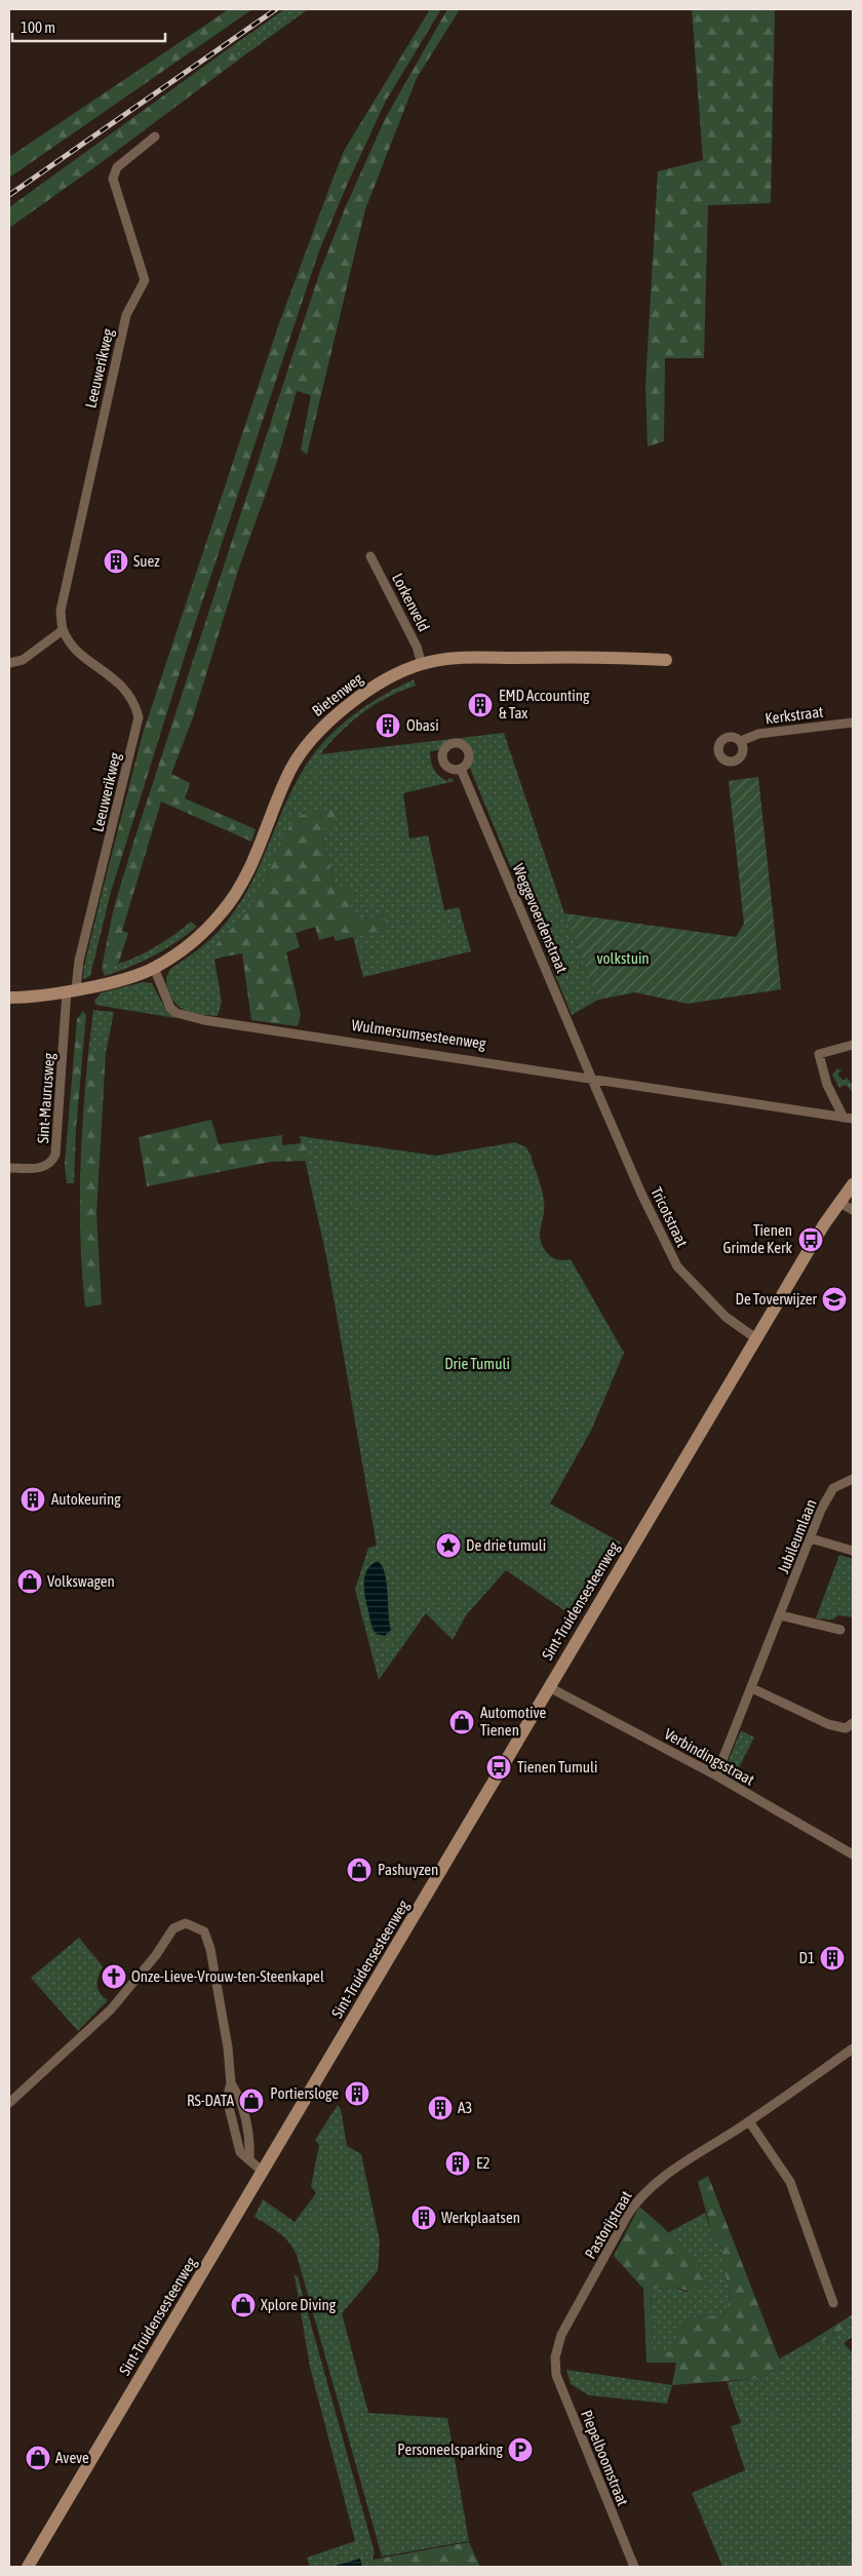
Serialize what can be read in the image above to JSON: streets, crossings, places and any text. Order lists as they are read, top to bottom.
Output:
{
  "streets": {
    "main road": ["Bietenweg", "Sint-Truidensesteenweg"],
    "street": [
      "Leeuwerikweg",
      "Lorkenveld",
      "Kerkstraat",
      "Weggevoerdenstraat",
      "Wulmersumsesteenweg",
      "Sint-Maurusweg",
      "Tricotstraat",
      "Jubileumlaan",
      "Verbindingsstraat",
      "Pastorijstraat",
      "Piepelboomstraat"
    ]
  },
  "crossings": [
    ["Leeuwerikweg", "Sint-Maurusweg"],
    ["Lorkenveld", "Bietenweg"],
    ["Bietenweg", "Wulmersumsesteenweg"],
    ["Weggevoerdenstraat", "Wulmersumsesteenweg"],
    ["Weggevoerdenstraat", "Tricotstraat"],
    ["Wulmersumsesteenweg", "Tricotstraat"],
    ["Tricotstraat", "Sint-Truidensesteenweg"],
    ["Jubileumlaan", "Verbindingsstraat"],
    ["Sint-Truidensesteenweg", "Verbindingsstraat"],
    ["Pastorijstraat", "Piepelboomstraat"]
  ],
  "parks": ["volkstuin", "Drie Tumuli"],
  "places": {
    "building": [
      "Suez",
      "EMD Accounting & Tax",
      "Obasi",
      "Autokeuring",
      "D1",
      "Portiersloge",
      "A3",
      "E2",
      "Werkplaatsen"
    ],
    "bus stop": ["Tienen Grimde Kerk", "Tienen Tumuli"],
    "school or university": ["De Toverwijzer"],
    "place": ["De drie tumuli"],
    "shop": [
      "Volkswagen",
      "Automotive Tienen",
      "Pashuyzen",
      "RS-DATA",
      "Xplore Diving",
      "Aveve"
    ],
    "church": ["Onze-Lieve-Vrouw-ten-Steenkapel"],
    "parking": ["Personeelsparking"]
  },
  "scale_bar": "100 m"
}
